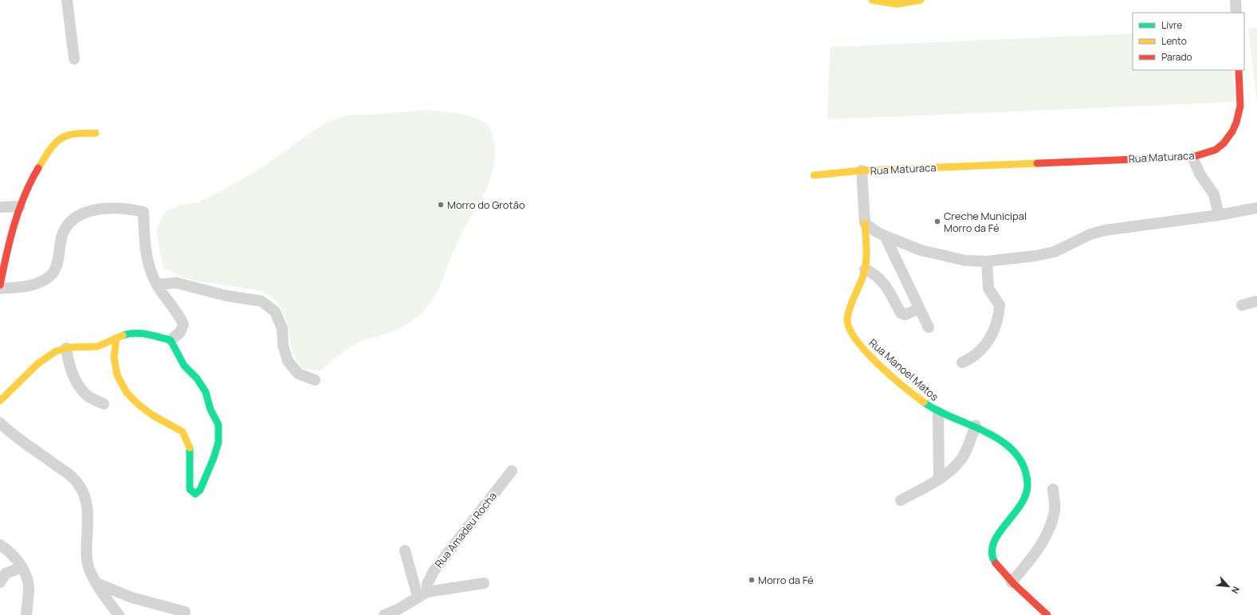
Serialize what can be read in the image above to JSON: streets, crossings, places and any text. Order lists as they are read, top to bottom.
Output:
{
  "streets": {
    "street": ["Rua Maturaca", "Rua Manoel Matos", "Rua Amadeu Rocha"]
  },
  "crossings": [
    ["Rua Maturaca", "Rua Manoel Matos"]
  ],
  "places": ["Morro do Grotão", "Creche Municipal Morro da Fé", "Morro da Fé"],
  "legend": ["Livre", "Lento", "Parado"],
  "north": "bottom right"
}
